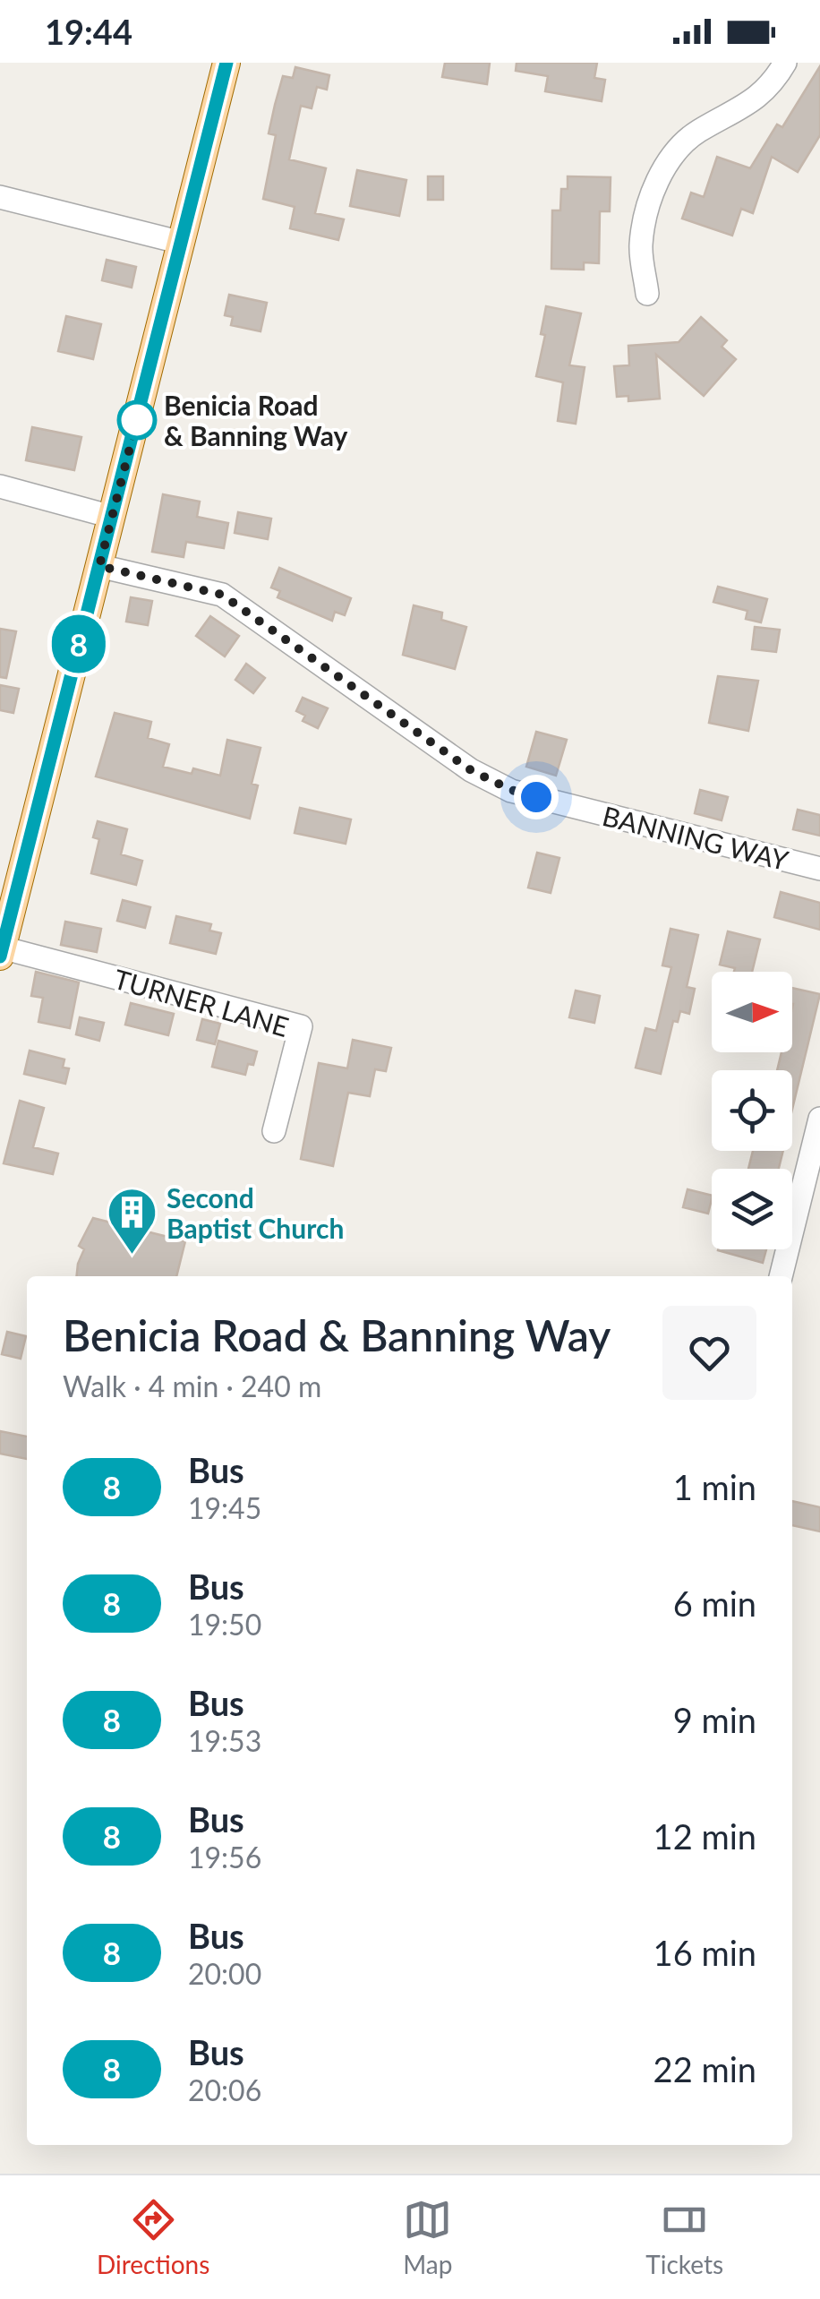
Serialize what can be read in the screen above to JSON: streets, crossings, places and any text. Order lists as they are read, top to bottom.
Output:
{
  "streets": {
    "street": ["BANNING WAY", "TURNER LANE"]
  },
  "places": {
    "other": ["Benicia Road & Banning Way"],
    "building": ["Second Baptist Church"]
  },
  "lines": ["bus line 8"],
  "north": "right",
  "page": {
    "status": "19:44",
    "on_map": "8",
    "heading": ["Benicia Road & Banning Way", "Walk · 4 min · 240 m"],
    "list": [
      {
        "mark": "8",
        "name": "Bus",
        "note": "19:45",
        "value": "1 min"
      },
      {
        "mark": "8",
        "name": "Bus",
        "note": "19:50",
        "value": "6 min"
      },
      {
        "mark": "8",
        "name": "Bus",
        "note": "19:53",
        "value": "9 min"
      },
      {
        "mark": "8",
        "name": "Bus",
        "note": "19:56",
        "value": "12 min"
      },
      {
        "mark": "8",
        "name": "Bus",
        "note": "20:00",
        "value": "16 min"
      },
      {
        "mark": "8",
        "name": "Bus",
        "note": "20:06",
        "value": "22 min"
      }
    ],
    "tabs": ["Directions", "Map", "Tickets"]
  }
}
